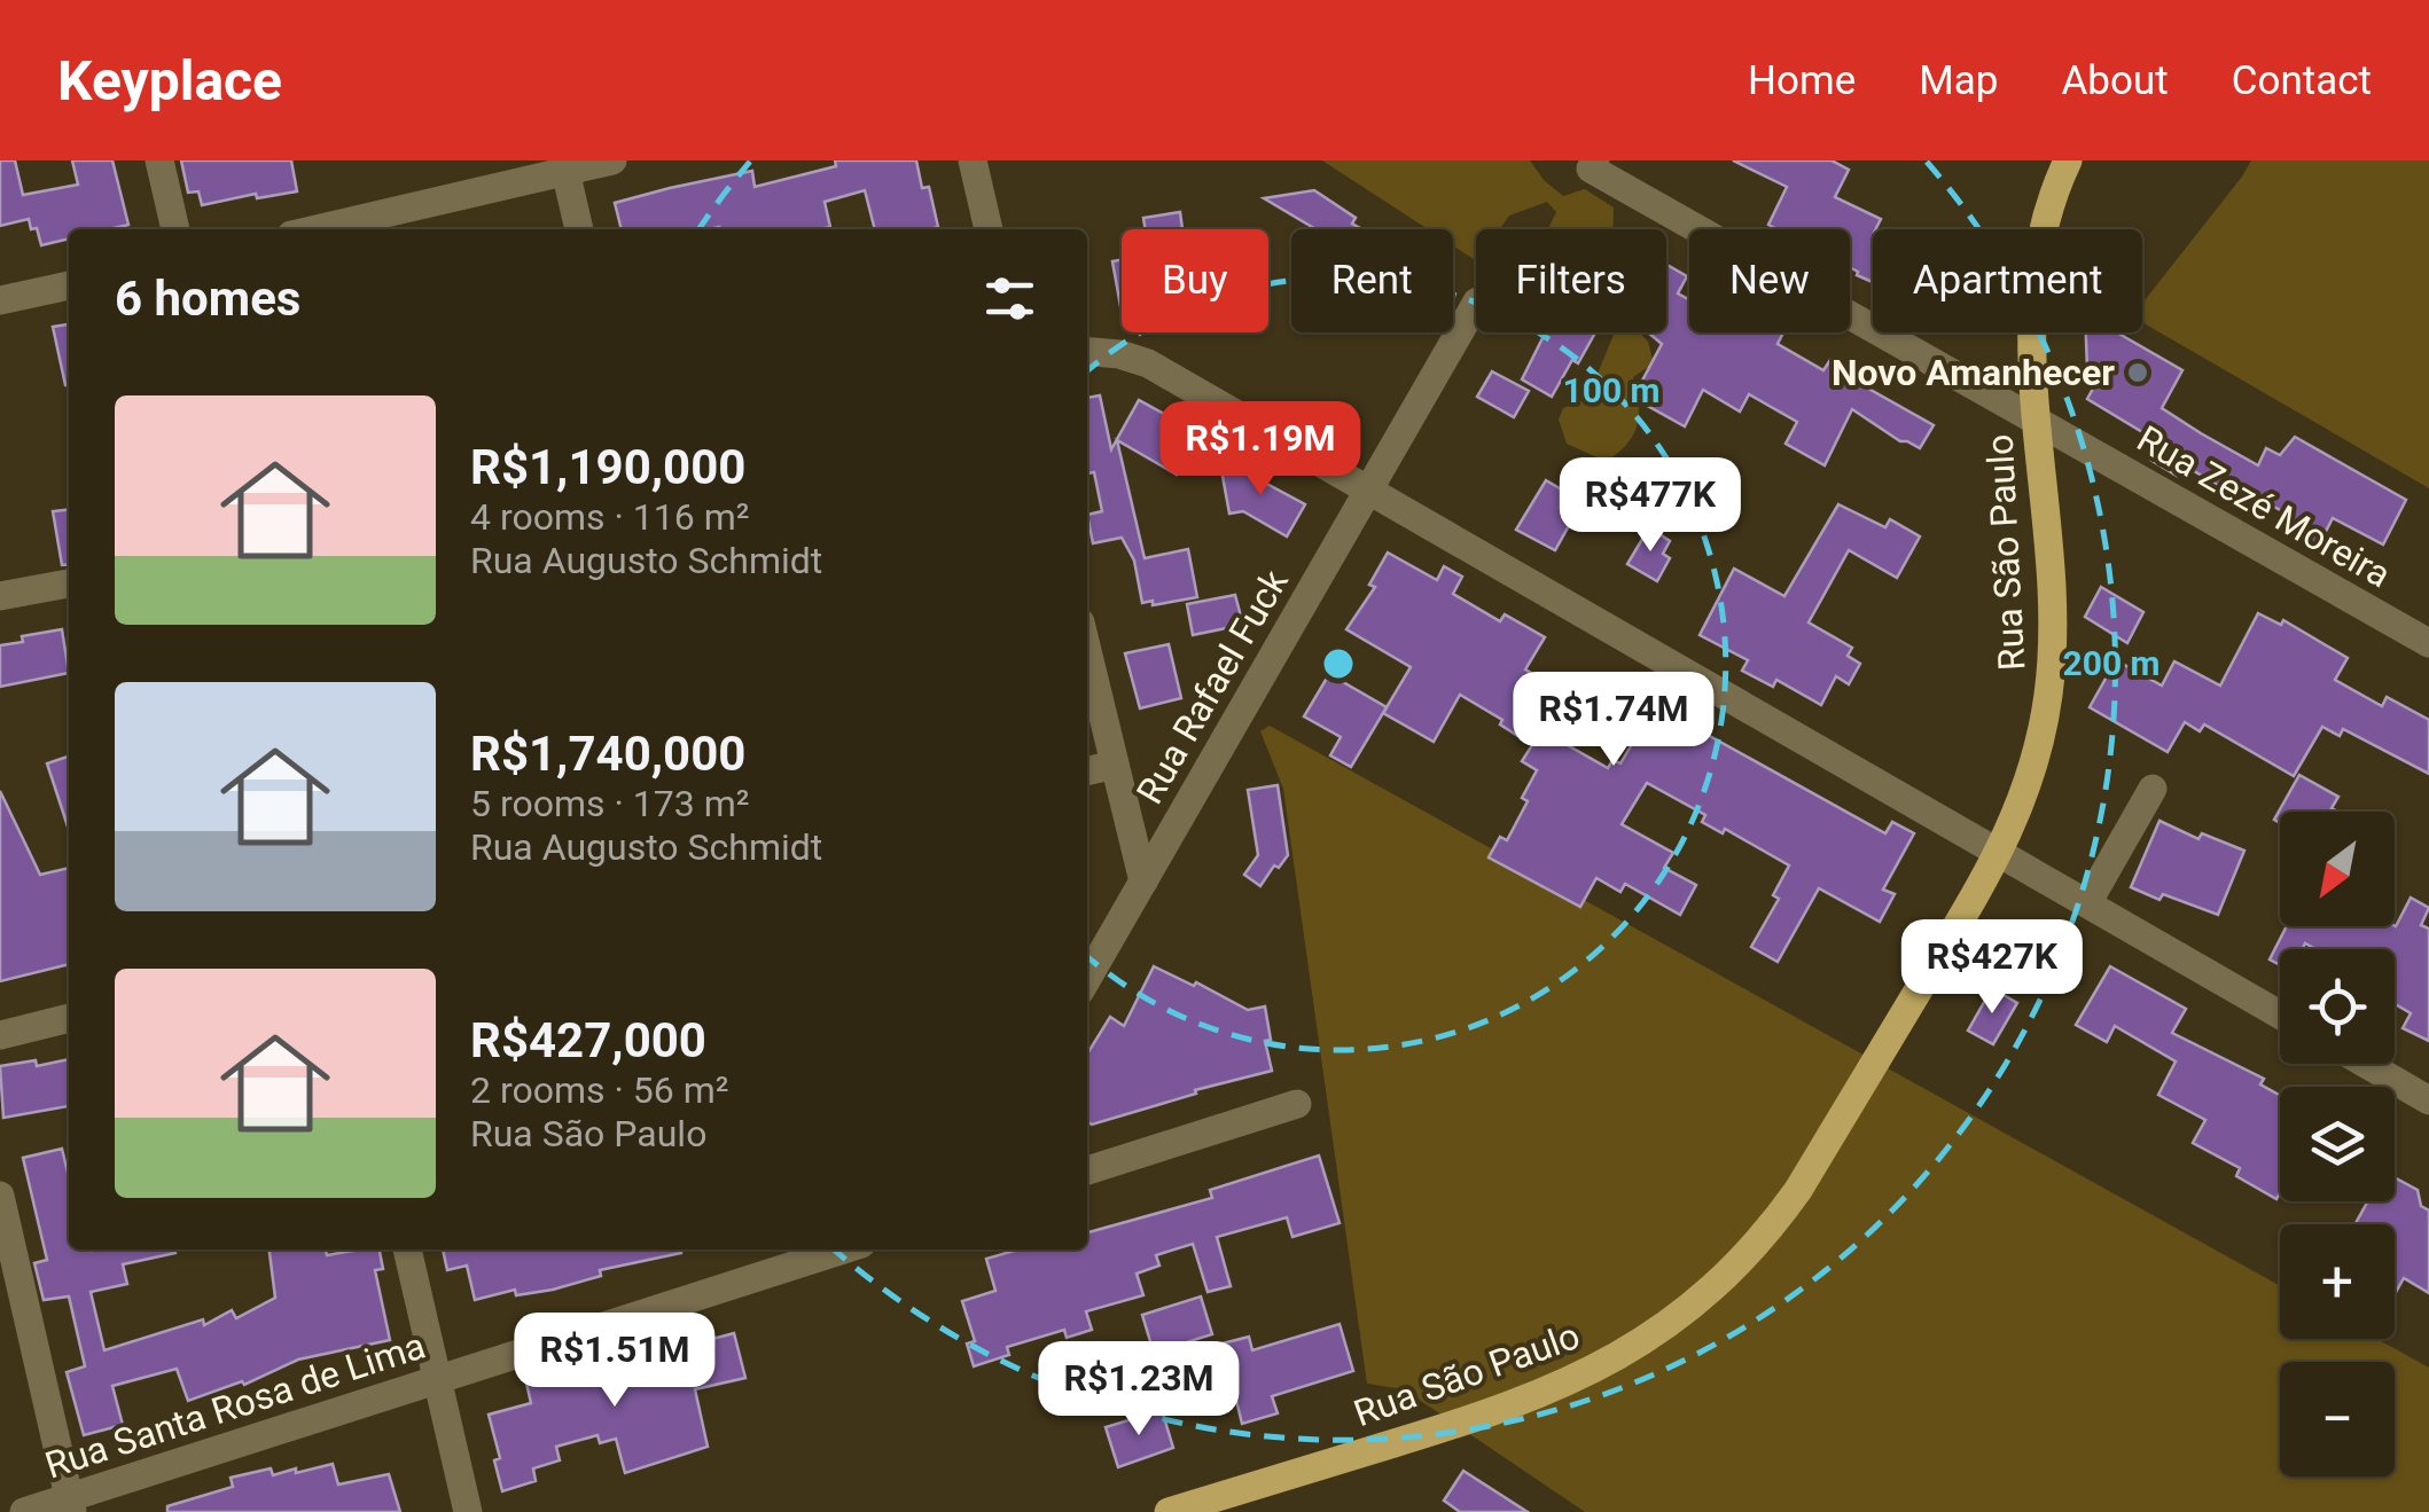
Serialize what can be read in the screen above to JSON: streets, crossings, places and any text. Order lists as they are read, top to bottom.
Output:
{
  "streets": {
    "main road": ["Rua São Paulo"],
    "street": ["Rua Zezé Moreira", "Rua Rafael Fuck", "Rua Santa Rosa de Lima"]
  },
  "crossings": [
    ["Rua Zezé Moreira", "Rua São Paulo"]
  ],
  "places": ["Novo Amanhecer"],
  "north": "bottom left",
  "page": {
    "header": "Keyplace",
    "nav": [
      "Home",
      "Map",
      "About",
      "Contact"
    ],
    "chip": [
      "Buy",
      "Rent",
      "Filters",
      "New",
      "Apartment"
    ],
    "heading": "6 homes",
    "list": [
      {
        "name": "R$1,190,000",
        "note": "4 rooms · 116 m² · Rua Augusto Schmidt"
      },
      {
        "name": "R$1,740,000",
        "note": "5 rooms · 173 m² · Rua Augusto Schmidt"
      },
      {
        "name": "R$427,000",
        "note": "2 rooms · 56 m² · Rua São Paulo"
      }
    ],
    "price": [
      "R$1.19M",
      "R$477K",
      "R$1.74M",
      "R$427K",
      "R$1.51M",
      "R$1.23M"
    ],
    "map_buttons": ["+", "−"]
  },
  "rings": ["100 m", "200 m"]
}
